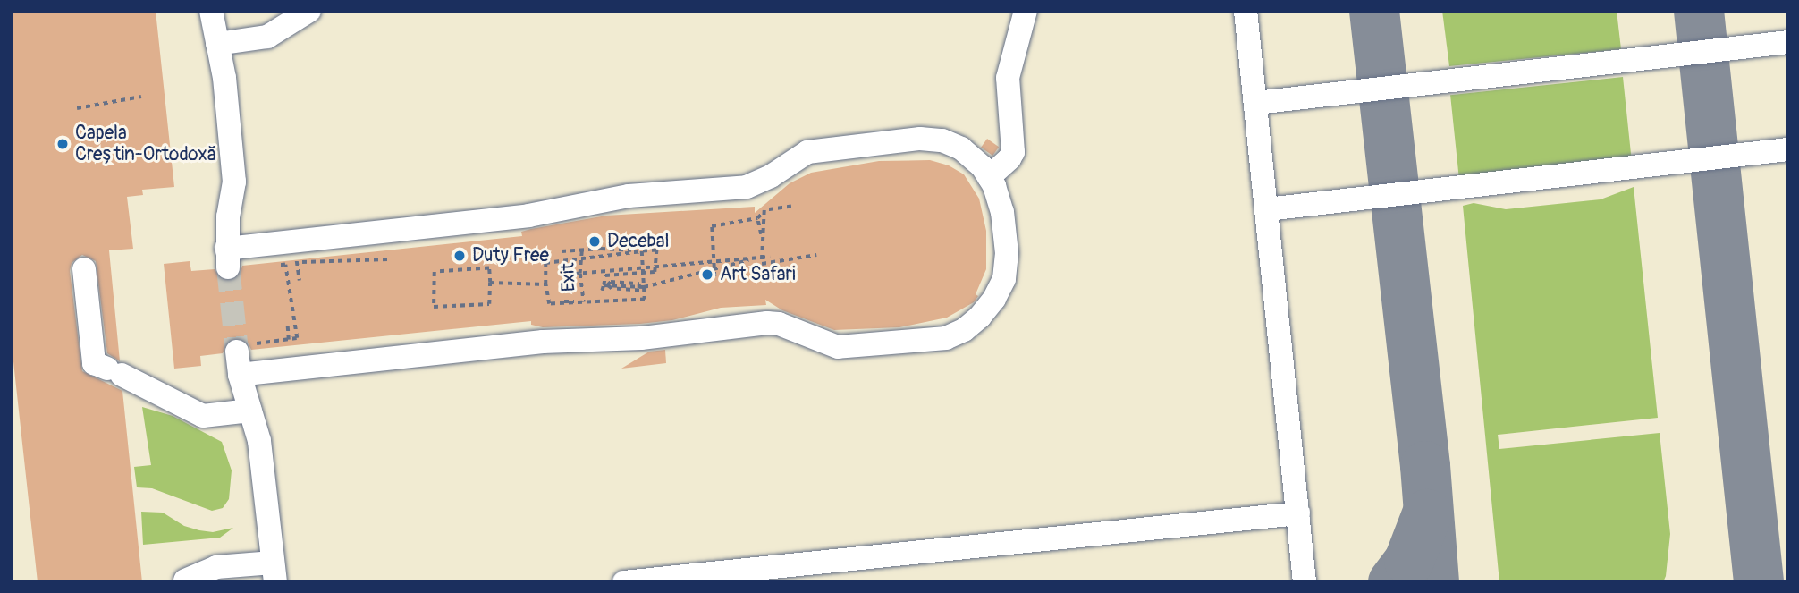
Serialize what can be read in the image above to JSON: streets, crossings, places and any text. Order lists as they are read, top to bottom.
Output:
{
  "streets": {
    "path": ["Exit"]
  },
  "places": [
    "Capela Creștin-Ortodoxă",
    "Decebal",
    "Duty Free",
    "Art Safari"
  ]
}
